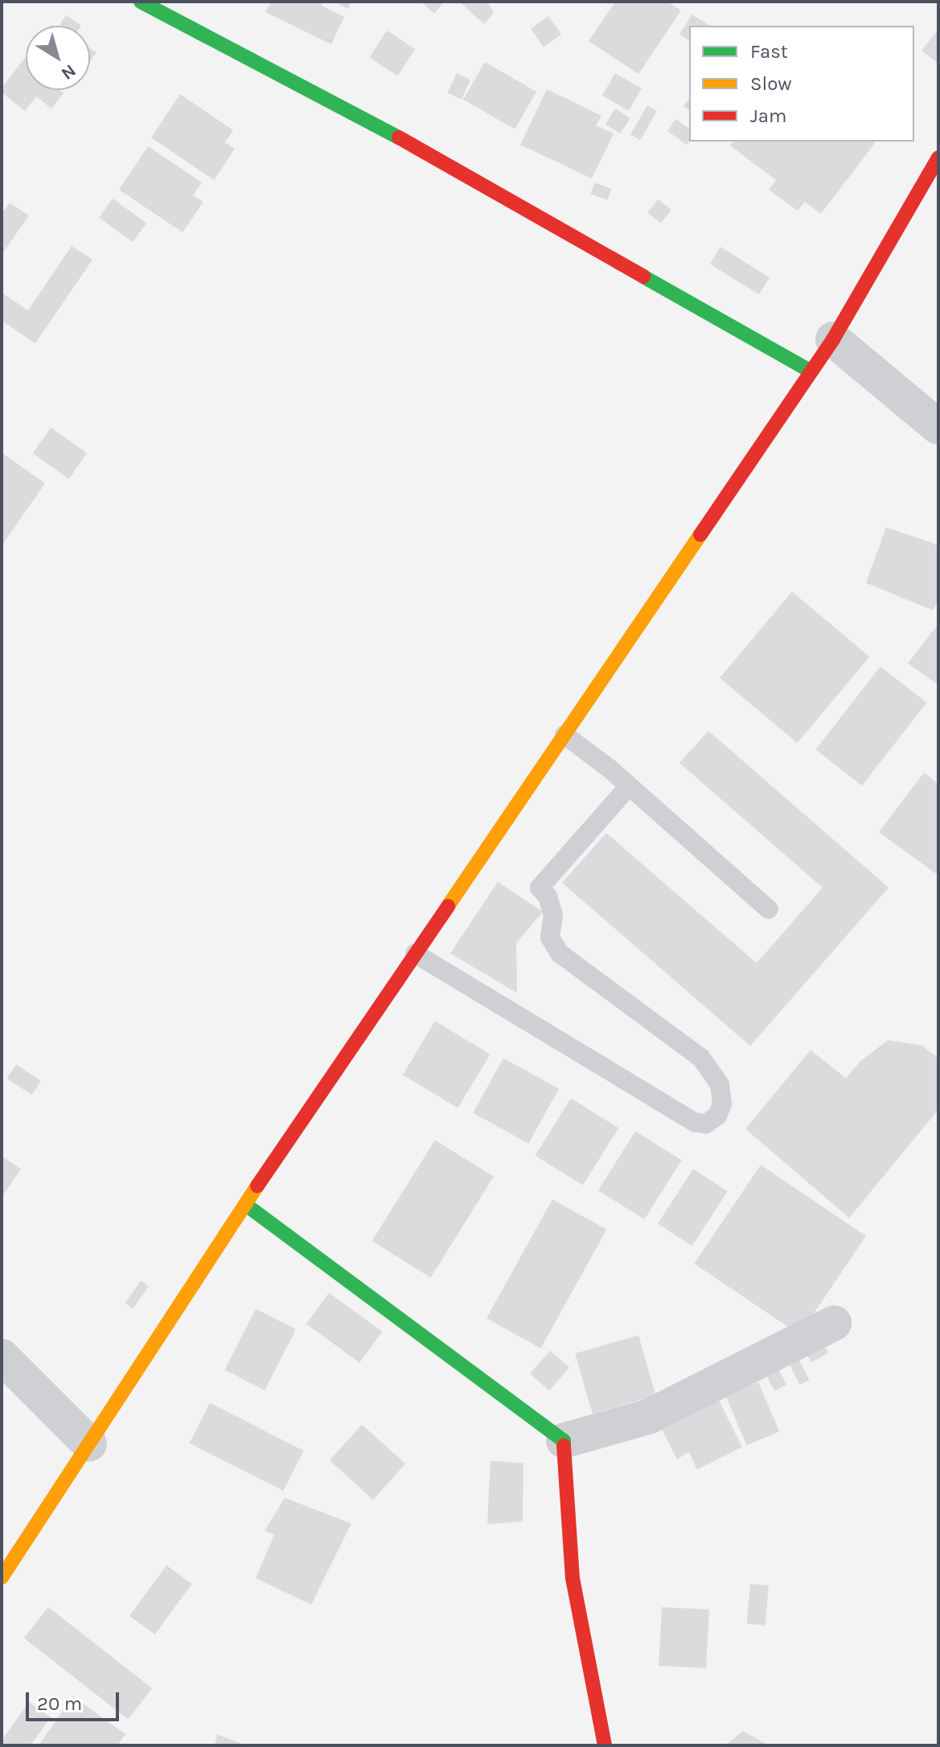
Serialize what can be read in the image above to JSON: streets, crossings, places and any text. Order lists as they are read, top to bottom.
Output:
{
  "legend": ["Fast", "Slow", "Jam"],
  "scale_bar": "20 m",
  "north": "bottom right"
}
